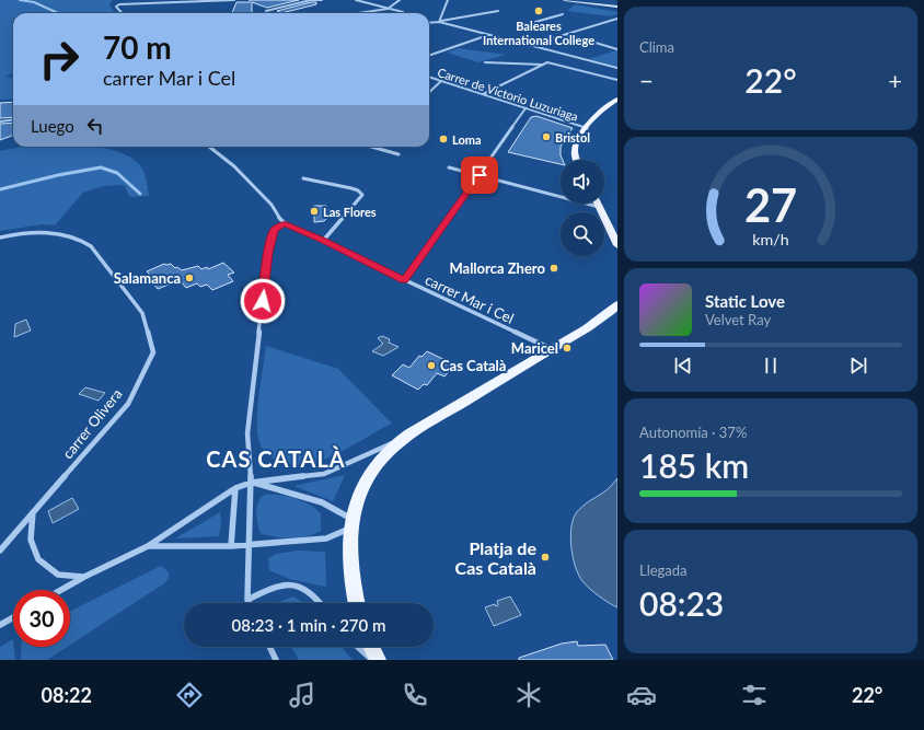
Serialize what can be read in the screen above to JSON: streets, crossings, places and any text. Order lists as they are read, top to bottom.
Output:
{
  "streets": {
    "street": ["Carrer de Victorio Luzuriaga", "carrer Mar i Cel", "carrer Olivera"]
  },
  "districts": ["CAS CATALÀ"],
  "places": [
    "Baleares International College",
    "Bristol",
    "Loma",
    "Las Flores",
    "Mallorca Zhero",
    "Salamanca",
    "Maricel",
    "Cas Català",
    "Platja de Cas Català"
  ],
  "page": {
    "tile": [
      "Clima",
      ["Autonomía · 37%", "185 km"],
      ["Llegada", "08:23"]
    ],
    "turn": ["70 m", "carrer Mar i Cel"],
    "heat": ["−", "22°", "+"],
    "then": "Luego",
    "song": ["Static Love", "Velvet Ray"],
    "limit": "30",
    "trip": "08:23 · 1 min · 270 m",
    "tabs": ["08:22", "22°"],
    "gauge": ["27", "km/h"]
  }
}
